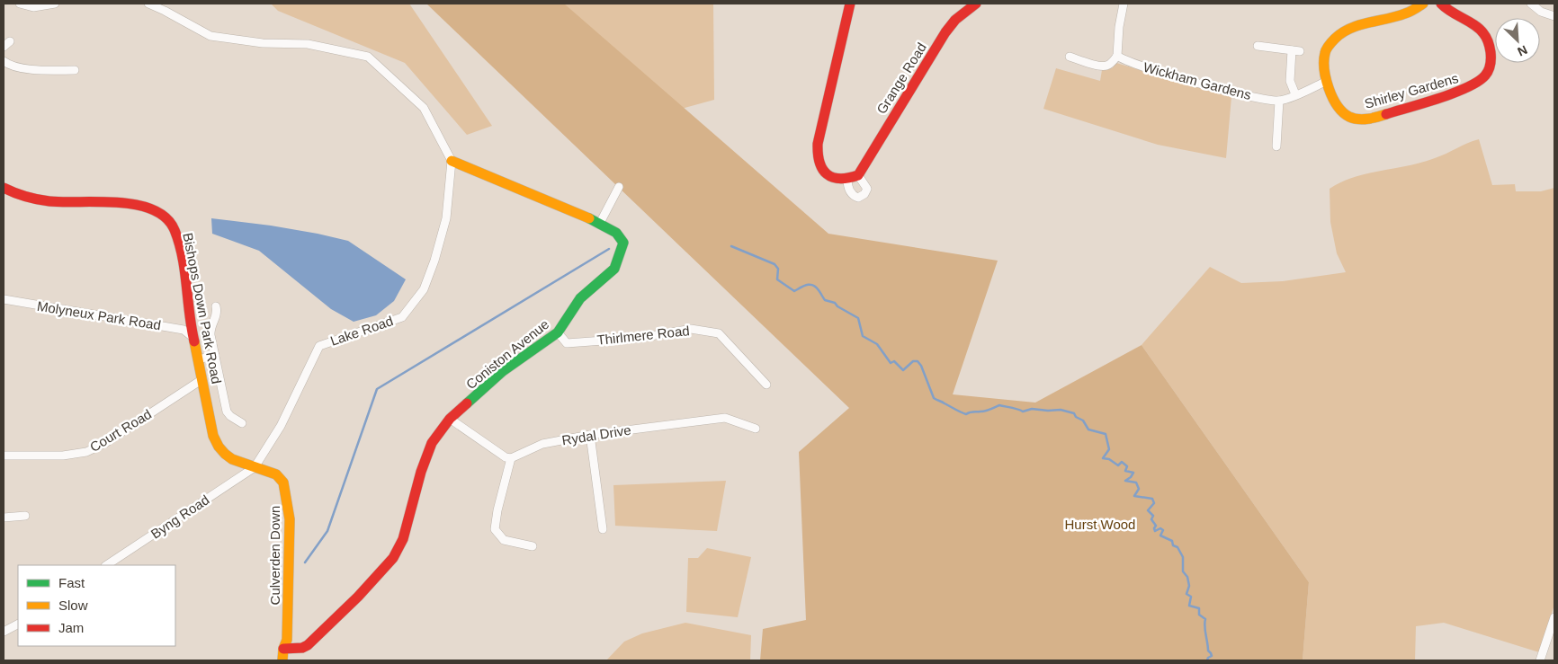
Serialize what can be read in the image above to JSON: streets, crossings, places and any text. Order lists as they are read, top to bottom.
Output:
{
  "streets": {
    "street": [
      "Grange Road",
      "Wickham Gardens",
      "Shirley Gardens",
      "Bishops Down Park Road",
      "Molyneux Park Road",
      "Lake Road",
      "Thirlmere Road",
      "Coniston Avenue",
      "Court Road",
      "Rydal Drive",
      "Byng Road",
      "Culverden Down"
    ]
  },
  "crossings": [
    ["Bishops Down Park Road", "Molyneux Park Road"],
    ["Bishops Down Park Road", "Court Road"],
    ["Bishops Down Park Road", "Culverden Down"],
    ["Lake Road", "Coniston Avenue"],
    ["Lake Road", "Byng Road"],
    ["Lake Road", "Culverden Down"],
    ["Thirlmere Road", "Coniston Avenue"],
    ["Coniston Avenue", "Culverden Down"],
    ["Byng Road", "Culverden Down"]
  ],
  "parks": ["Hurst Wood"],
  "legend": ["Fast", "Slow", "Jam"],
  "north": "bottom right"
}
